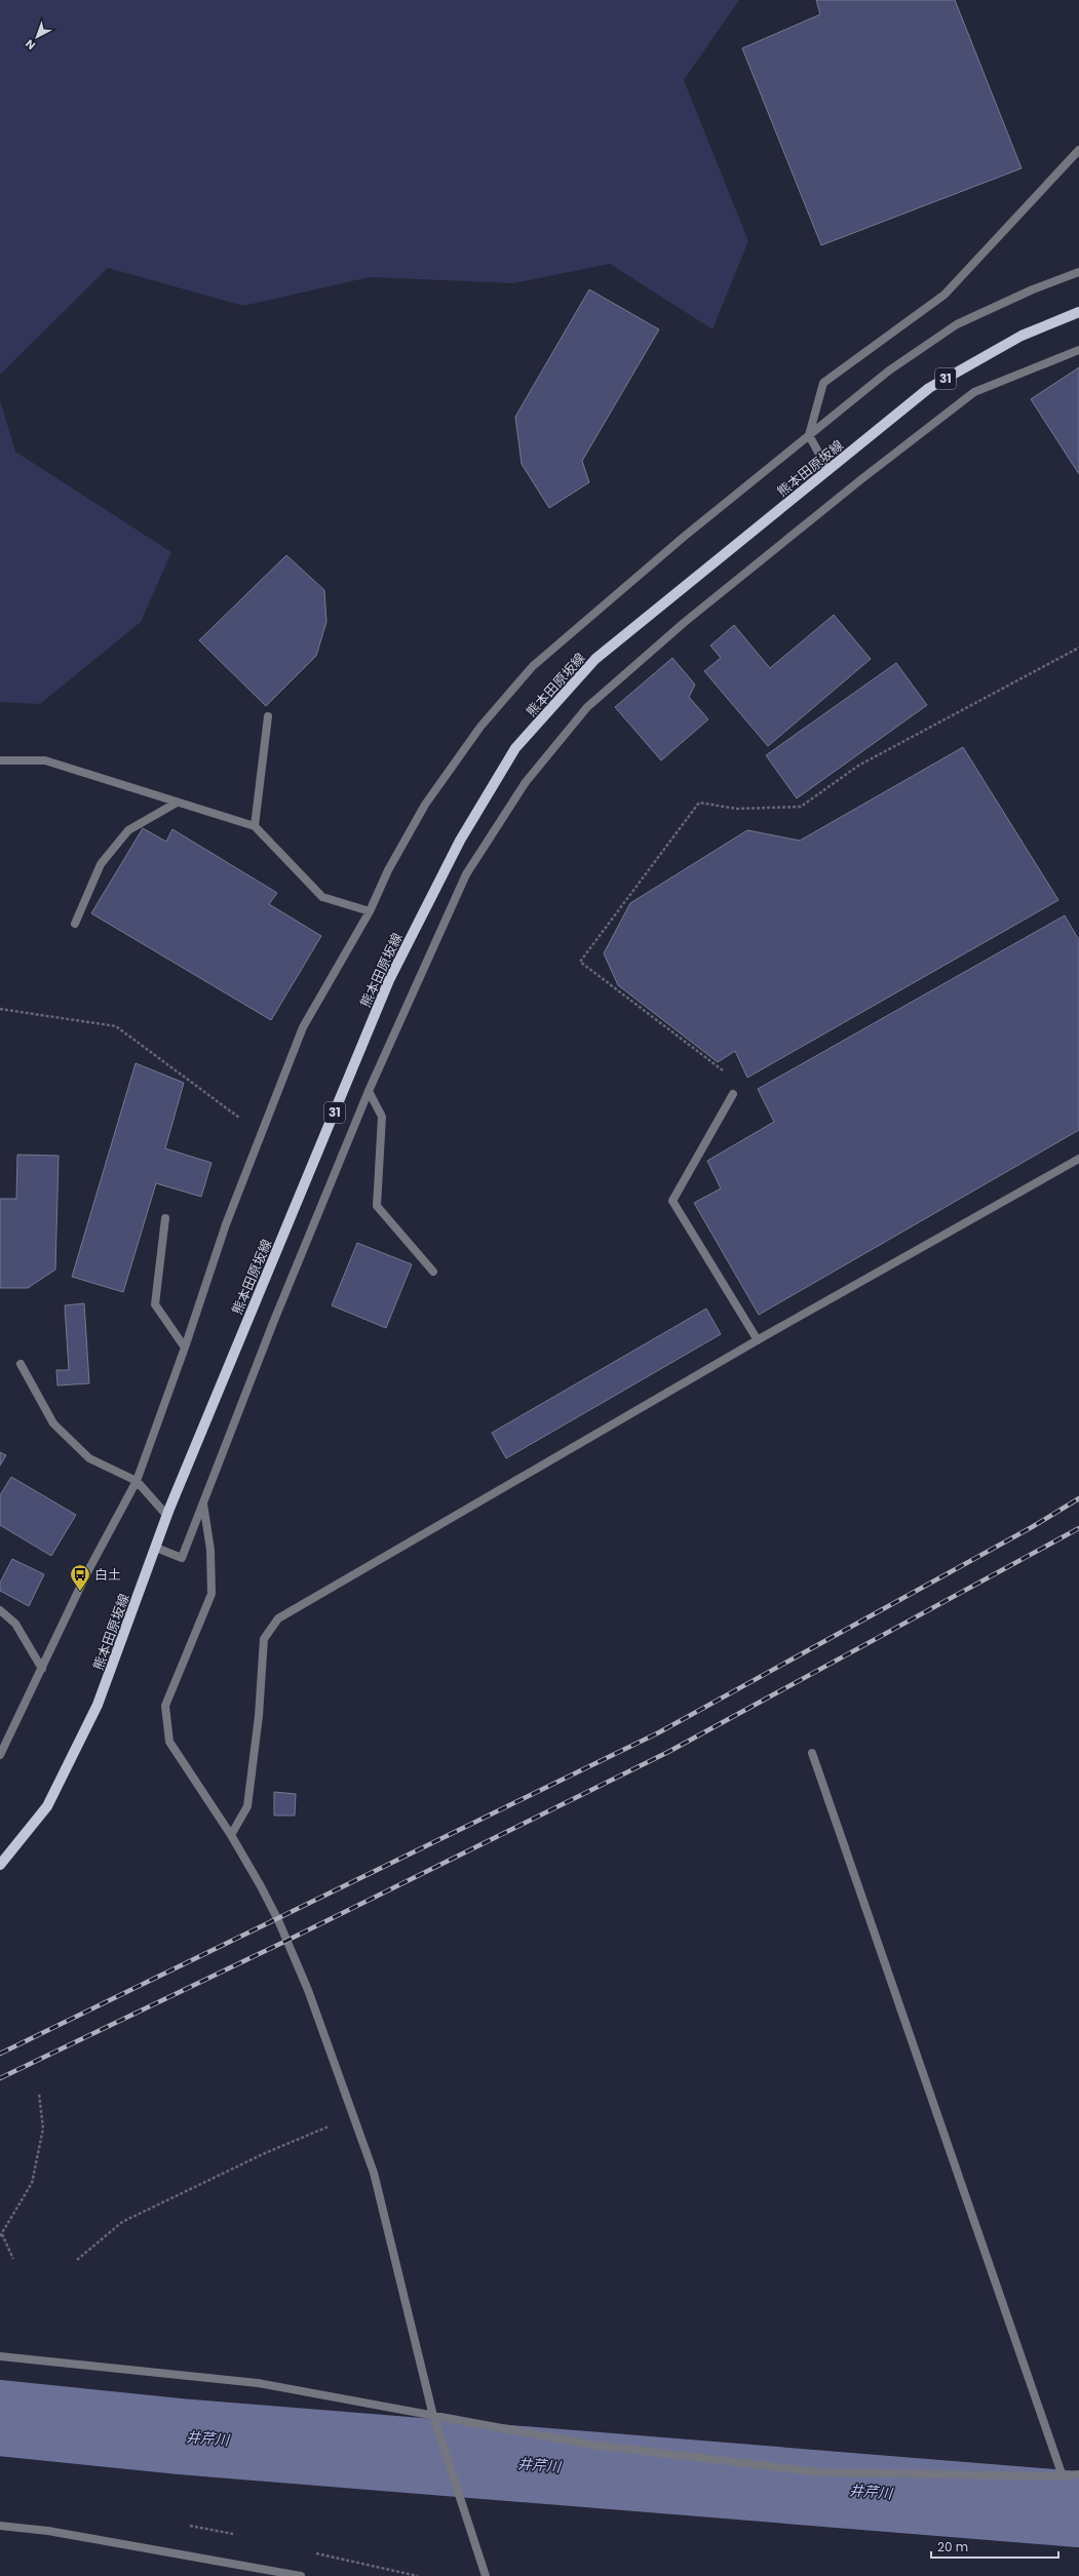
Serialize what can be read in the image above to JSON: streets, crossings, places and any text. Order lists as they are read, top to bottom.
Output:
{
  "streets": {
    "main road": ["31", "熊本田原坂線"]
  },
  "water": ["井芹川"],
  "places": {
    "bus stop": ["白土"]
  },
  "scale_bar": "20 m",
  "north": "bottom left"
}
